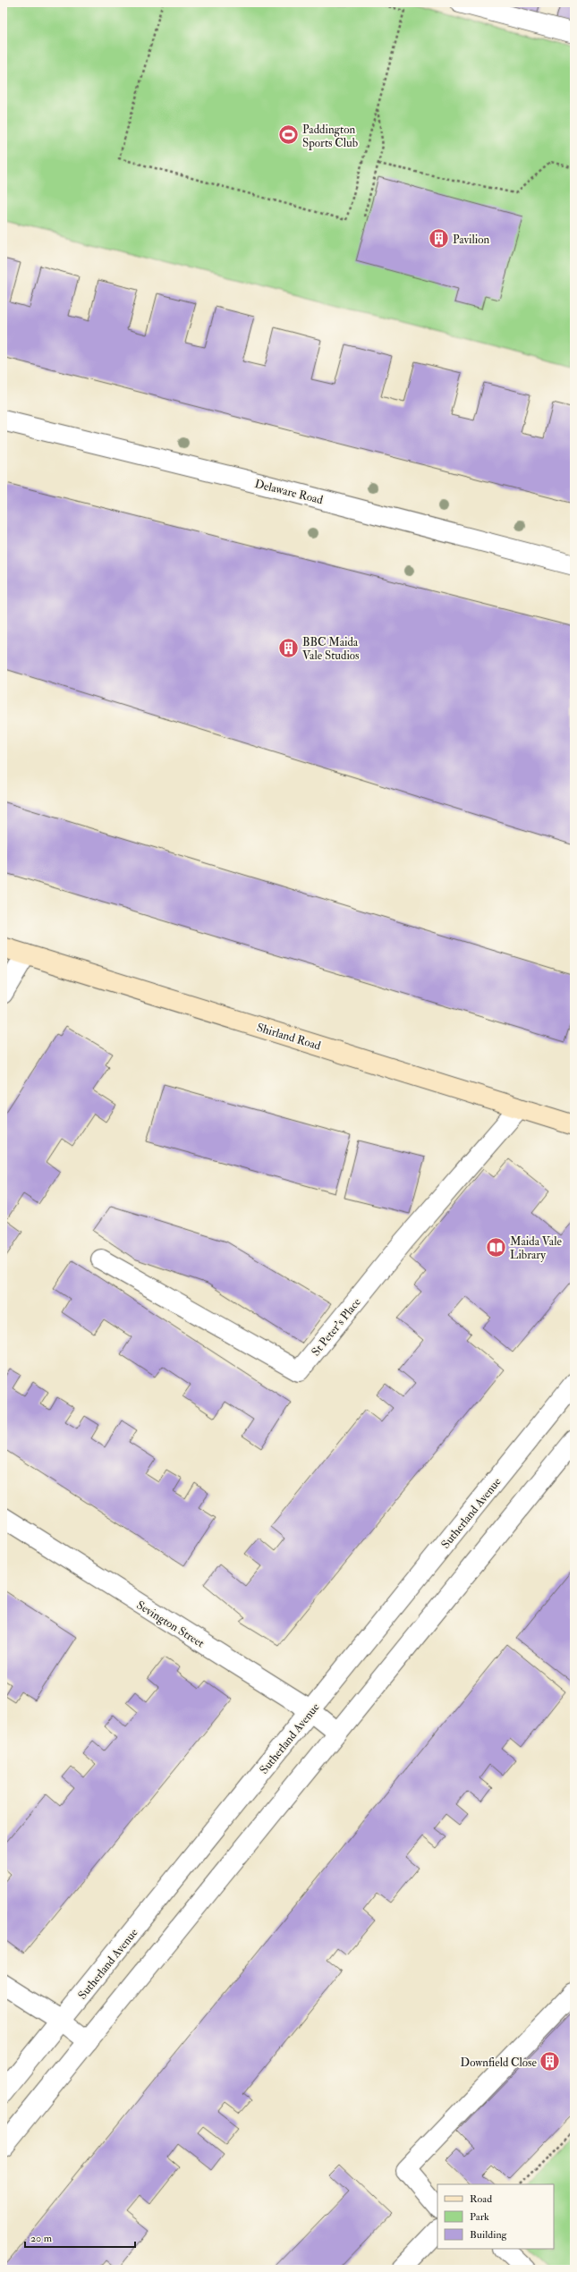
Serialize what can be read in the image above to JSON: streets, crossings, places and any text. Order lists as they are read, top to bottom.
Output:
{
  "streets": {
    "main road": ["Shirland Road"],
    "street": [
      "Delaware Road",
      "St Peter's Place",
      "Sutherland Avenue",
      "Sevington Street"
    ]
  },
  "crossings": [
    ["Shirland Road", "St Peter's Place"],
    ["Sutherland Avenue", "Sevington Street"]
  ],
  "places": {
    "sports": ["Paddington Sports Club"],
    "building": ["Pavilion", "BBC Maida Vale Studios", "Downfield Close"],
    "library": ["Maida Vale Library"]
  },
  "legend": ["Road", "Park", "Building"],
  "scale_bar": "20 m"
}
